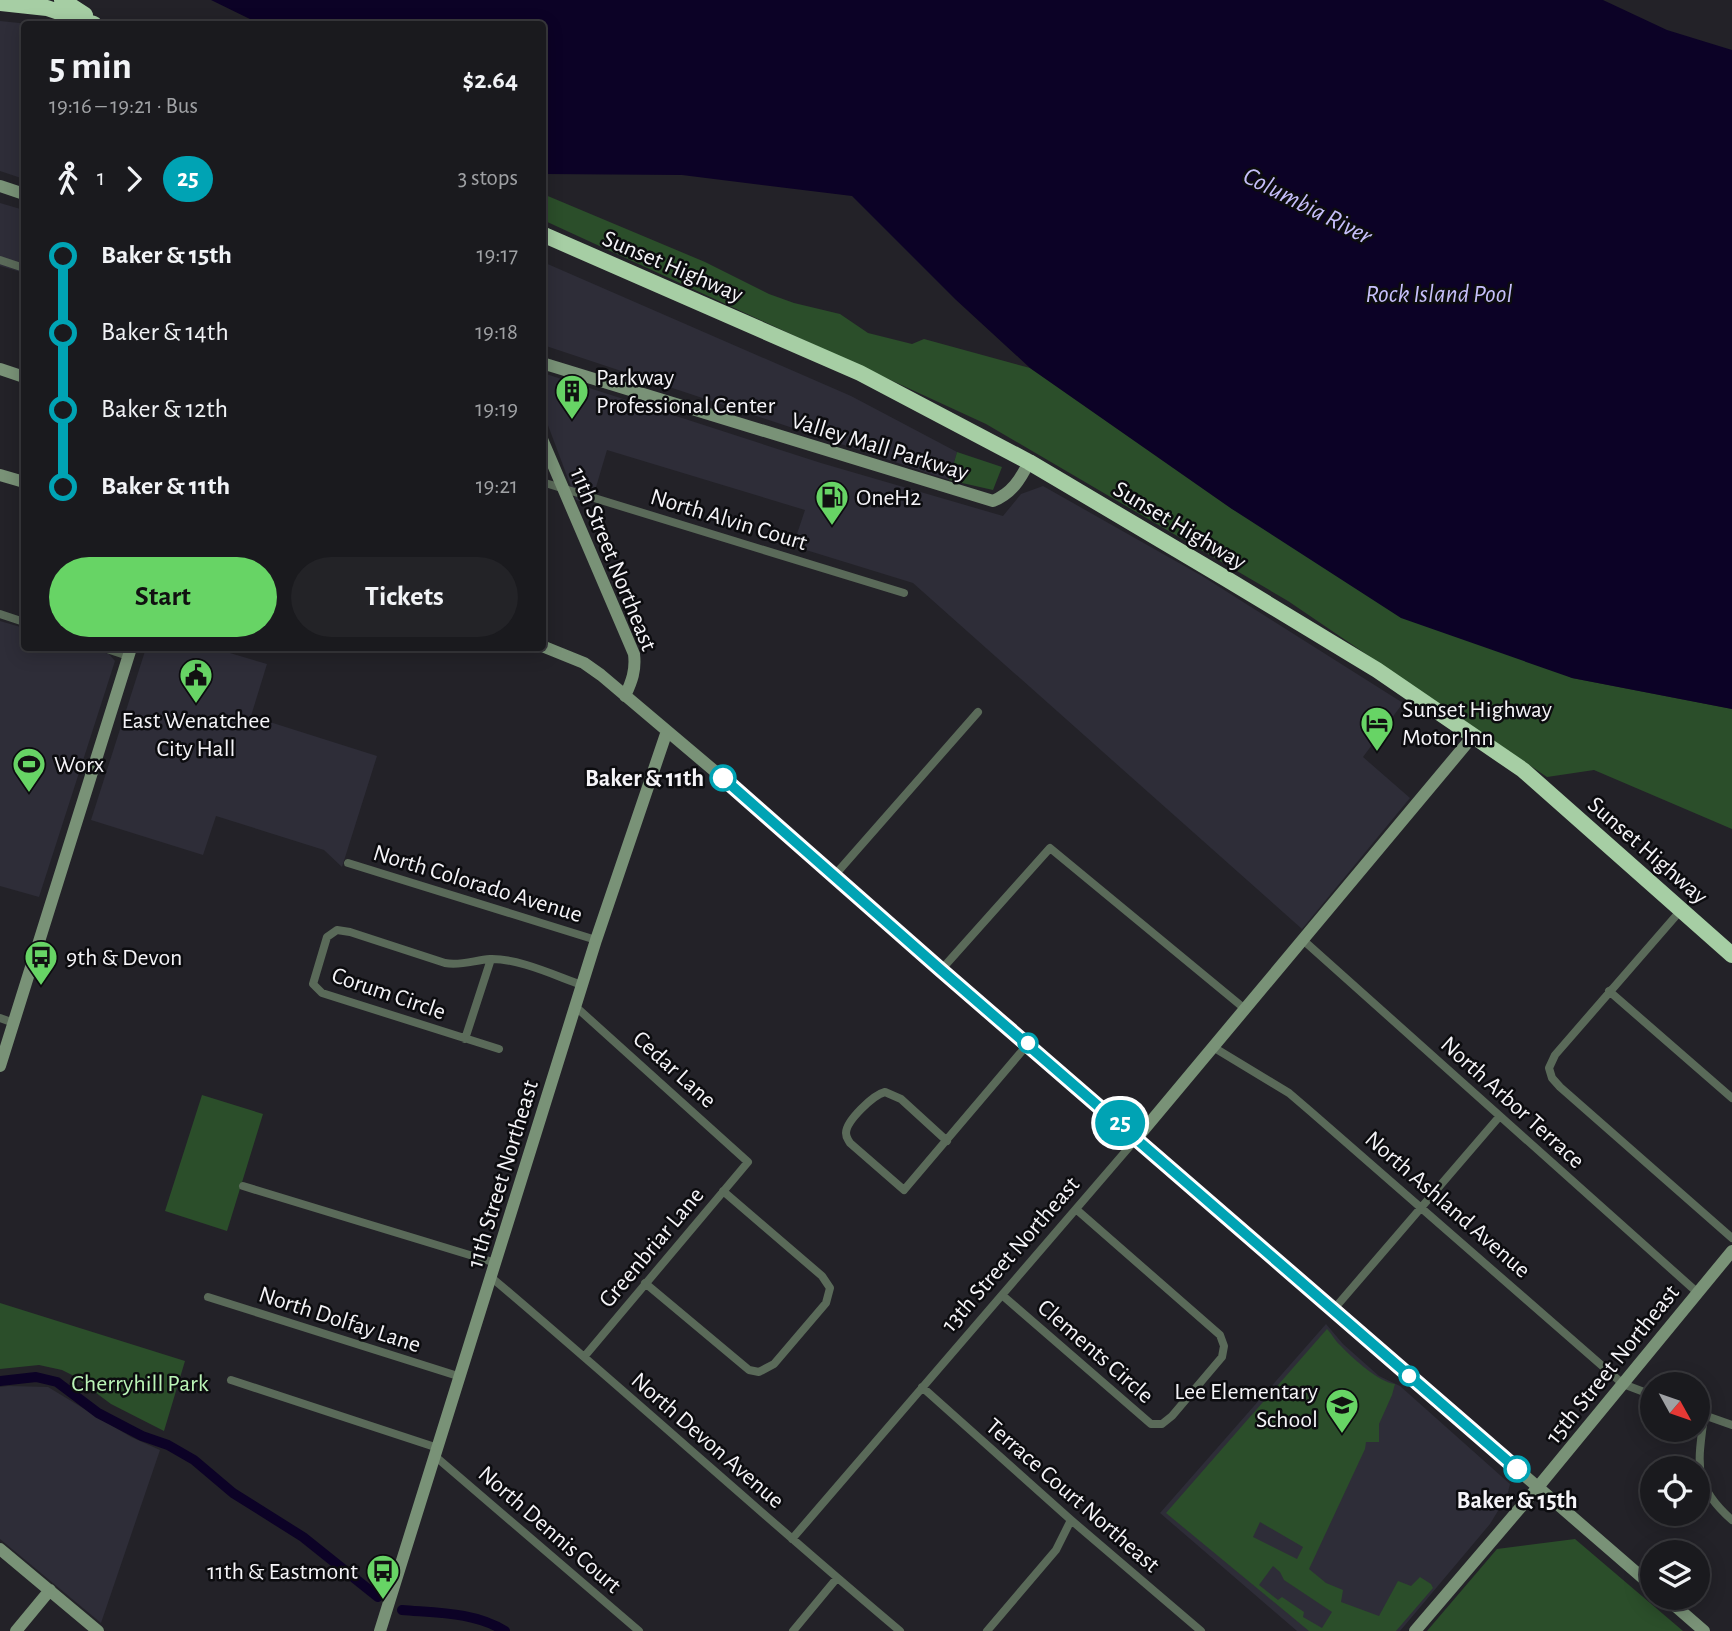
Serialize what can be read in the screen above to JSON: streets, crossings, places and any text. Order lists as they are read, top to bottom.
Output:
{
  "streets": {
    "highway": ["Sunset Highway"],
    "main road": [
      "Valley Mall Parkway",
      "11th Street Northeast",
      "13th Street Northeast",
      "15th Street Northeast"
    ],
    "street": [
      "North Alvin Court",
      "North Colorado Avenue",
      "Corum Circle",
      "Cedar Lane",
      "North Arbor Terrace",
      "North Ashland Avenue",
      "Greenbriar Lane",
      "North Dolfay Lane",
      "Clements Circle",
      "North Devon Avenue",
      "Terrace Court Northeast",
      "North Dennis Court"
    ]
  },
  "crossings": [
    ["Sunset Highway", "Valley Mall Parkway"],
    ["Sunset Highway", "13th Street Northeast"],
    ["North Alvin Court", "11th Street Northeast"],
    ["11th Street Northeast", "North Colorado Avenue"],
    ["11th Street Northeast", "Corum Circle"],
    ["11th Street Northeast", "Cedar Lane"],
    ["11th Street Northeast", "North Dolfay Lane"],
    ["11th Street Northeast", "North Devon Avenue"],
    ["11th Street Northeast", "North Dennis Court"],
    ["Cedar Lane", "Greenbriar Lane"],
    ["North Arbor Terrace", "13th Street Northeast"],
    ["North Arbor Terrace", "15th Street Northeast"],
    ["North Ashland Avenue", "13th Street Northeast"],
    ["North Ashland Avenue", "15th Street Northeast"],
    ["Greenbriar Lane", "North Devon Avenue"],
    ["13th Street Northeast", "Clements Circle"],
    ["13th Street Northeast", "North Devon Avenue"],
    ["13th Street Northeast", "Terrace Court Northeast"]
  ],
  "water": ["Columbia River", "Rock Island Pool"],
  "parks": ["Cherryhill Park"],
  "places": {
    "building": ["Parkway Professional Center"],
    "fuel station": ["OneH2"],
    "public building": ["East Wenatchee City Hall"],
    "hotel": ["Sunset Highway Motor Inn"],
    "other": ["Baker & 11th", "Baker & 15th"],
    "sports": ["Worx"],
    "bus stop": ["9th & Devon", "11th & Eastmont"],
    "school or university": ["Lee Elementary School"]
  },
  "lines": ["bus line 25"],
  "north": "bottom right",
  "page": {
    "on_map": "25",
    "heading": ["5 min", "19:16 – 19:21 · Bus", "$2.64"],
    "legs": ["1", "25", "3 stops"],
    "list": [
      {
        "name": "Baker & 15th",
        "value": "19:17"
      },
      {
        "name": "Baker & 14th",
        "value": "19:18"
      },
      {
        "name": "Baker & 12th",
        "value": "19:19"
      },
      {
        "name": "Baker & 11th",
        "value": "19:21"
      }
    ],
    "buttons": ["Start", "Tickets"]
  }
}
